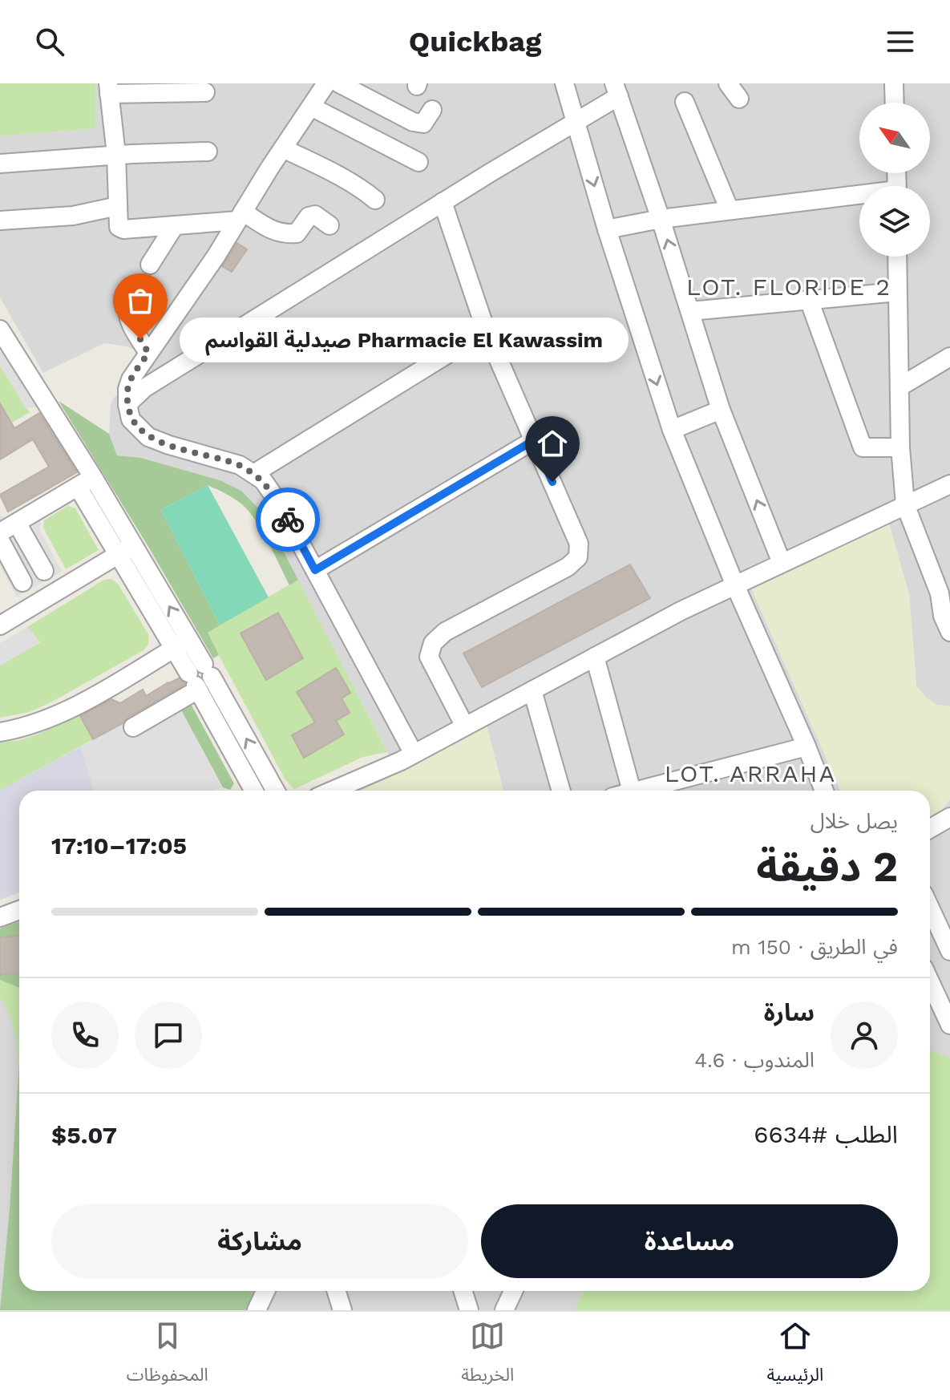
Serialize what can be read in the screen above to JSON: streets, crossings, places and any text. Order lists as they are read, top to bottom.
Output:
{
  "districts": ["LOT. FLORIDE 2", "LOT. ARRAHA"],
  "places": ["Pharmacie El Kawassim صيدلية القواسم"],
  "north": "top left",
  "page": {
    "header": "Quickbag",
    "bubble": "Pharmacie El Kawassim صيدلية القواسم",
    "heading": ["2 دقيقة", "يصل خلال", "17:05–17:10"],
    "panel": [
      "سارة",
      "المندوب · 4.6",
      "الطلب #6634",
      "$5.07"
    ],
    "bar": "في الطريق · 150 m",
    "buttons": ["مساعدة", "مشاركة"],
    "tabs": ["الرئيسية", "الخريطة", "المحفوظات"]
  }
}
